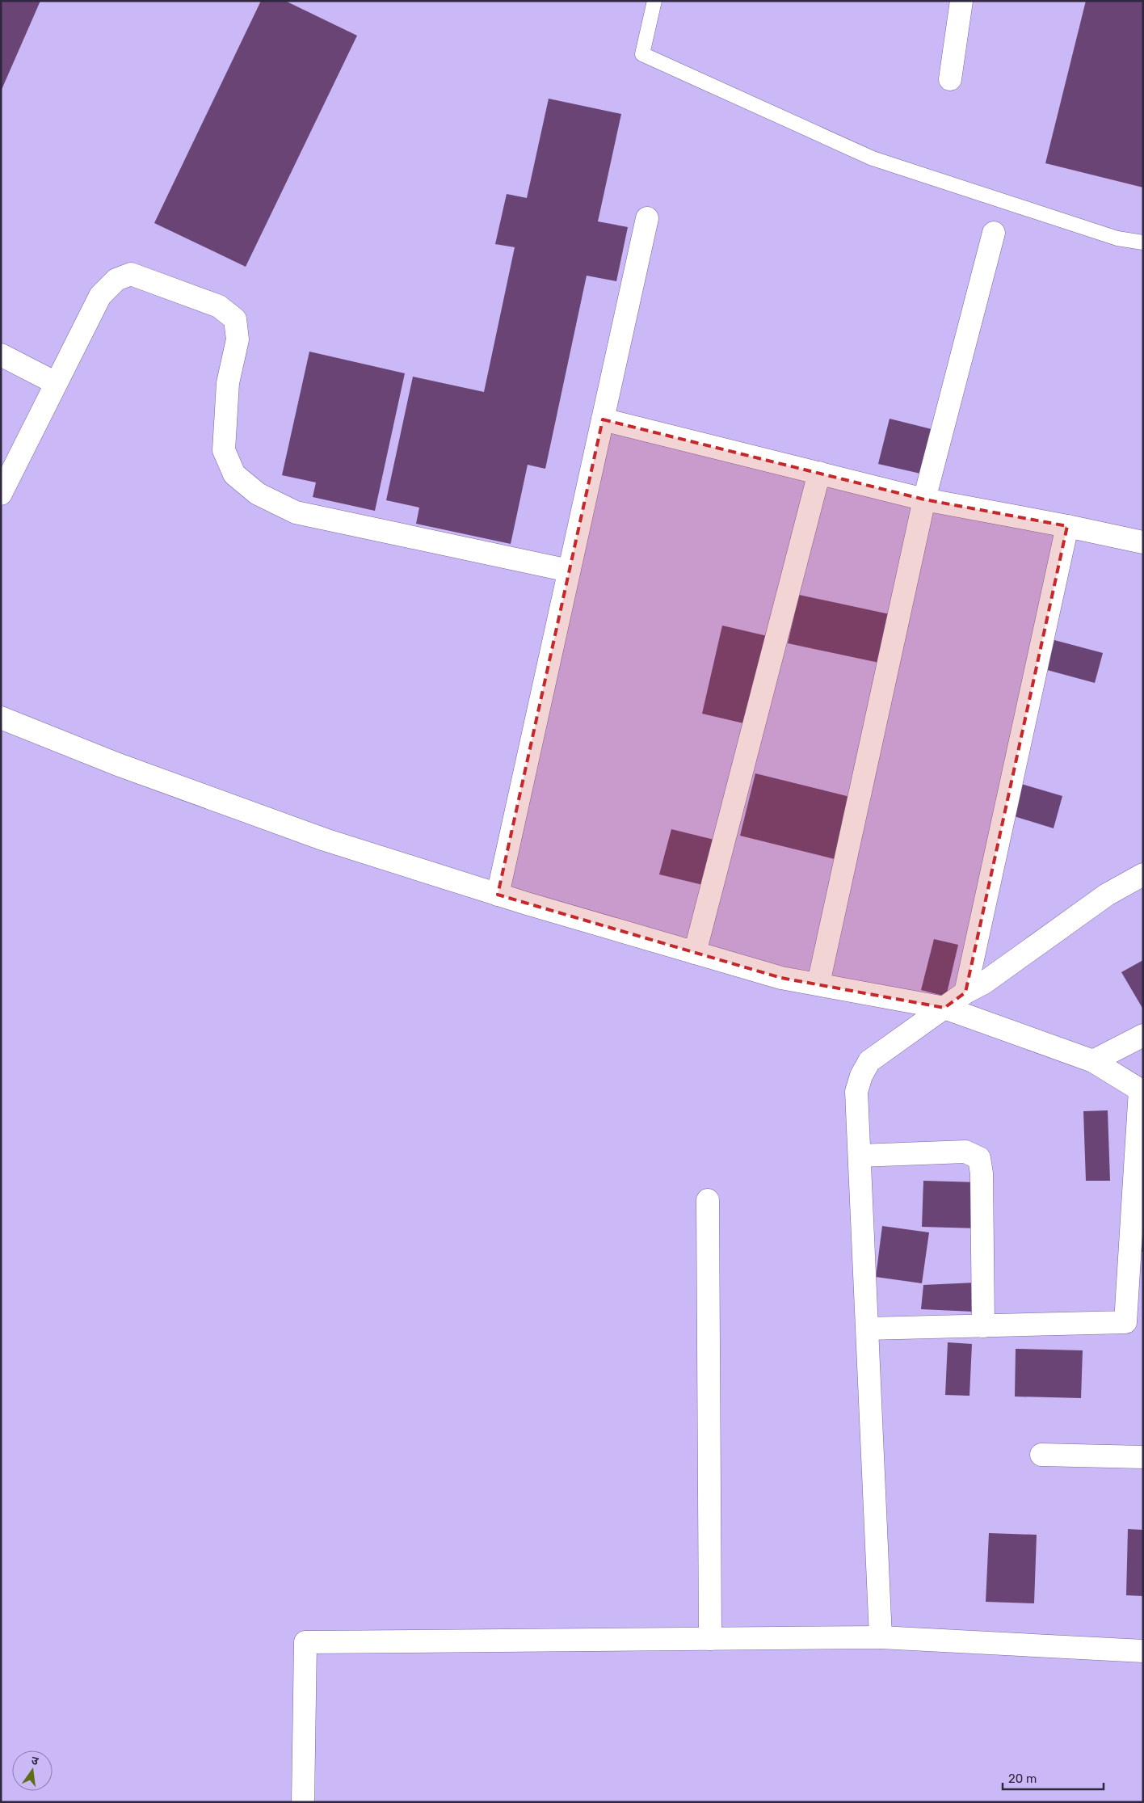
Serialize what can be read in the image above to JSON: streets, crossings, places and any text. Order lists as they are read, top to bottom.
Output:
{
  "scale_bar": "20 m",
  "north": "top"
}
